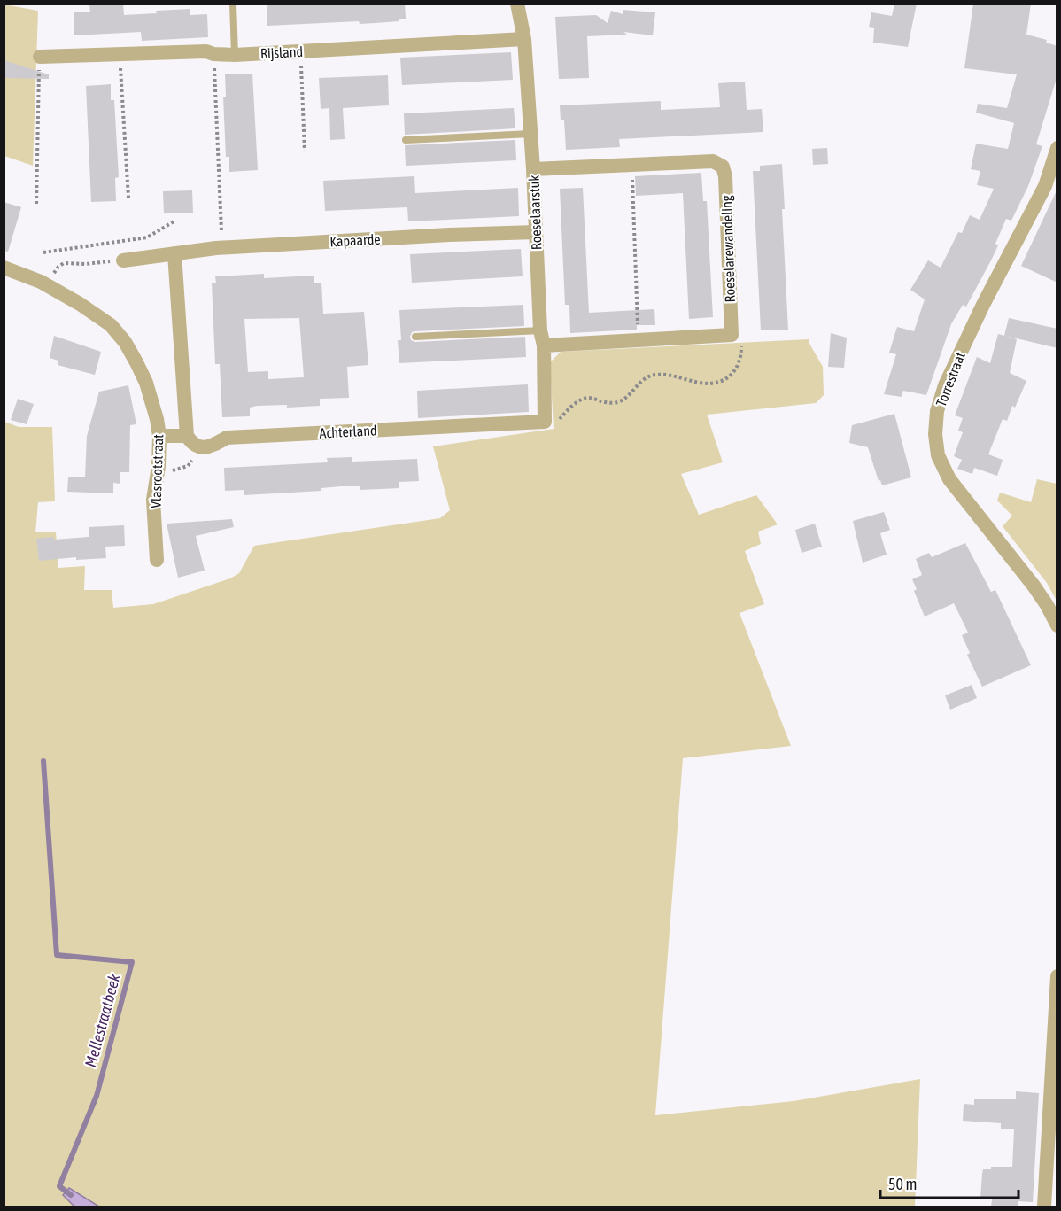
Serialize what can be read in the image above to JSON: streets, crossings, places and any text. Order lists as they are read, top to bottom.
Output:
{
  "streets": {
    "street": [
      "Rijsland",
      "Roeselaarstuk",
      "Kapaarde",
      "Roeselarewandeling",
      "Torrestraat",
      "Achterland",
      "Vlasrootstraat"
    ]
  },
  "crossings": [
    ["Rijsland", "Roeselaarstuk"],
    ["Roeselaarstuk", "Kapaarde"],
    ["Roeselaarstuk", "Roeselarewandeling"],
    ["Roeselaarstuk", "Achterland"]
  ],
  "water": ["Mellestraatbeek"],
  "scale_bar": "50 m"
}
